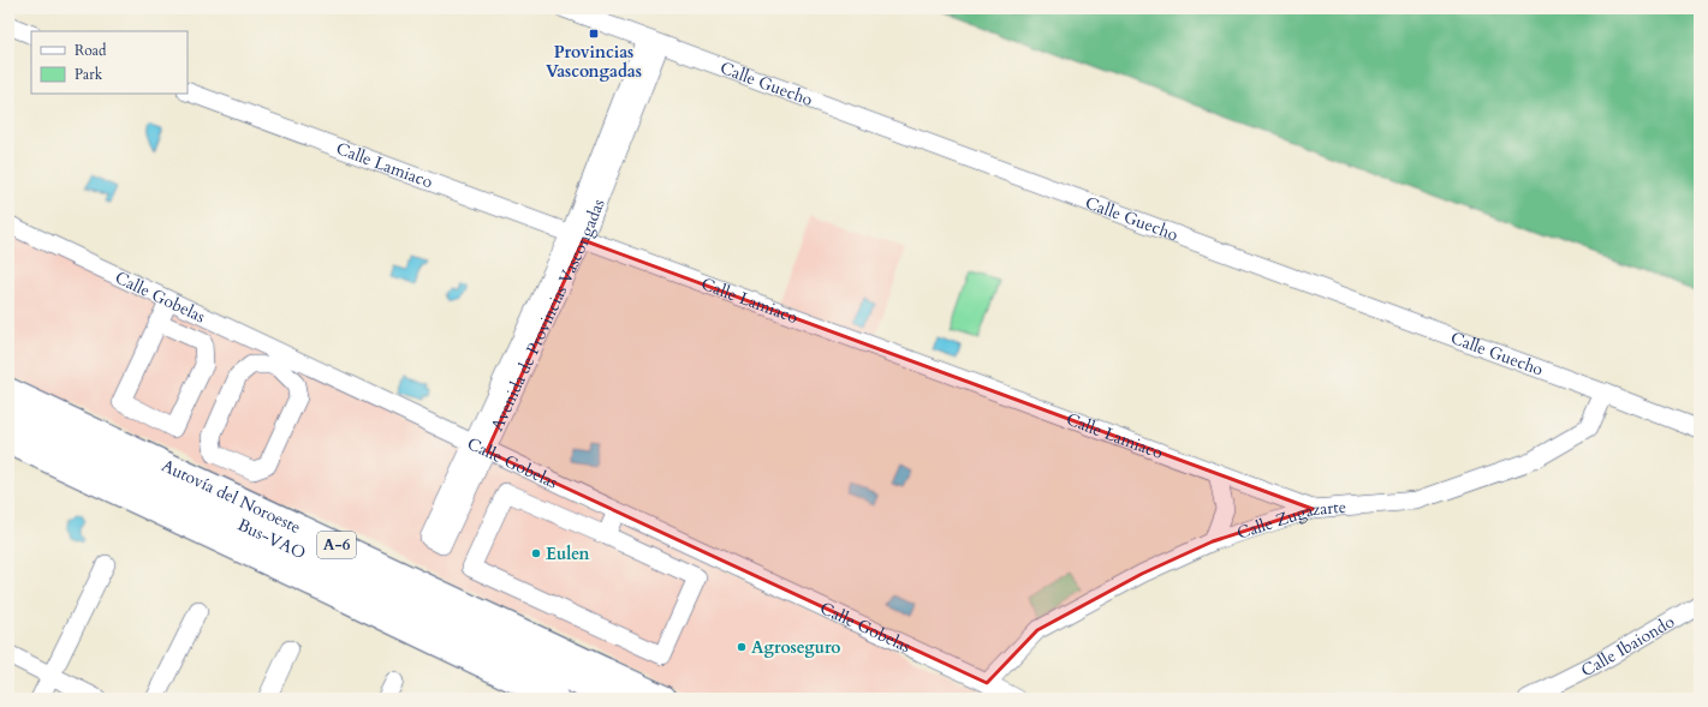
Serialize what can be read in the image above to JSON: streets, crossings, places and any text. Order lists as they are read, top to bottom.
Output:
{
  "streets": {
    "highway": ["Autovía del Noroeste", "Bus-VAO", "A-6"],
    "street": [
      "Calle Guecho",
      "Calle Lamiaco",
      "Calle Gobelas",
      "Avenida de Provincias Vascongadas",
      "Calle Zugazarte",
      "Calle Ibaiondo"
    ]
  },
  "crossings": [
    ["Calle Guecho", "Avenida de Provincias Vascongadas"],
    ["Calle Guecho", "Calle Zugazarte"],
    ["Calle Lamiaco", "Avenida de Provincias Vascongadas"],
    ["Calle Lamiaco", "Calle Zugazarte"],
    ["Calle Gobelas", "Avenida de Provincias Vascongadas"],
    ["Calle Gobelas", "Calle Zugazarte"]
  ],
  "places": {
    "transit": ["Provincias Vascongadas"],
    "other": ["Eulen", "Agroseguro"]
  },
  "legend": ["Road", "Park"]
}
